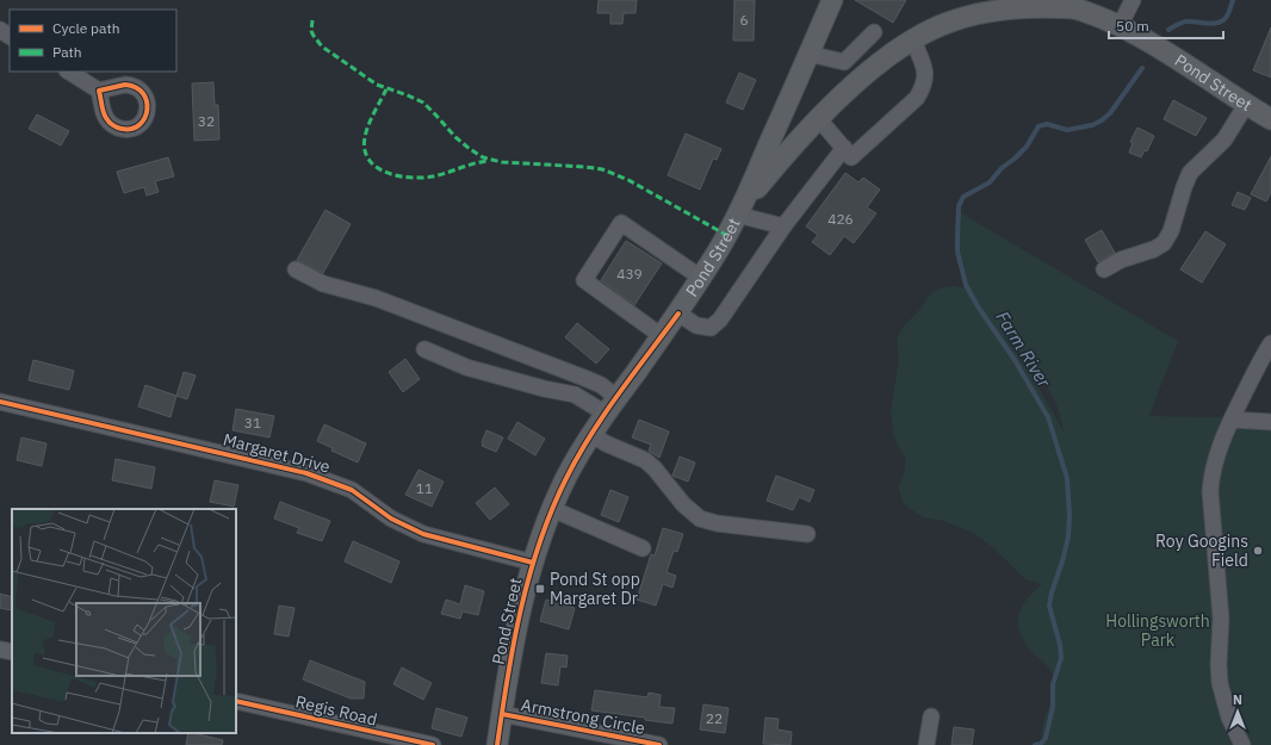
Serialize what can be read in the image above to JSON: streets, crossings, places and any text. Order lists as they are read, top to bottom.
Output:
{
  "streets": {
    "main road": ["Pond Street"],
    "street": ["Margaret Drive", "Regis Road", "Armstrong Circle"]
  },
  "crossings": [
    ["Pond Street", "Margaret Drive"],
    ["Pond Street", "Armstrong Circle"]
  ],
  "water": ["Farm River"],
  "parks": ["Hollingsworth Park"],
  "places": {
    "other": ["Roy Googins Field"],
    "transit": ["Pond St opp Margaret Dr"]
  },
  "house_numbers": [
    "6",
    "32",
    "426",
    "439",
    "31",
    "11",
    "22"
  ],
  "legend": ["Cycle path", "Path"],
  "scale_bar": "50 m",
  "north": "top"
}
